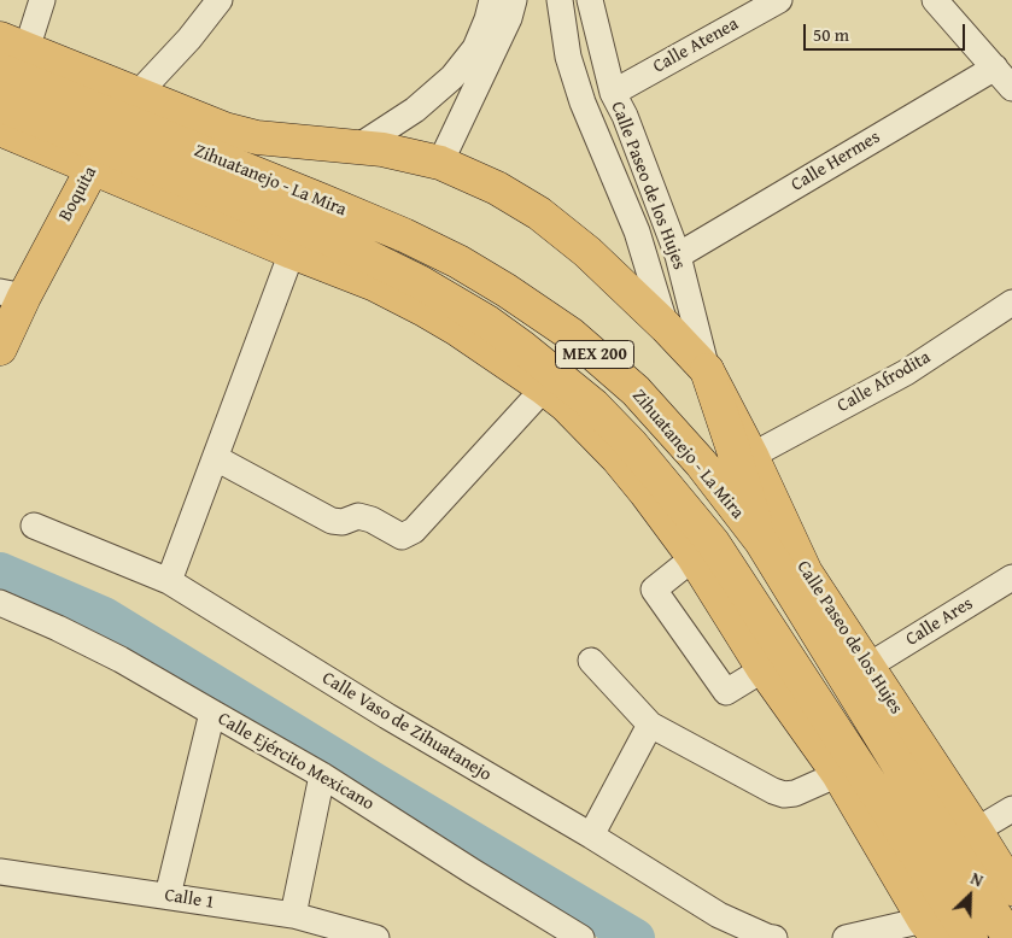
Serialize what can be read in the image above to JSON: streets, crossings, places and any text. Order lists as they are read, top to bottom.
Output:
{
  "streets": {
    "main road": [
      "Zihuatanejo - La Mira",
      "Calle Paseo de los Hujes",
      "Boquita",
      "MEX 200"
    ],
    "street": [
      "Calle Atenea",
      "Calle Hermes",
      "Calle Afrodita",
      "Calle Ares",
      "Calle Vaso de Zihuatanejo",
      "Calle Ejército Mexicano",
      "Calle 1"
    ]
  },
  "crossings": [
    ["Calle Atenea", "Calle Paseo de los Hujes"],
    ["Calle Hermes", "Calle Paseo de los Hujes"],
    ["Zihuatanejo - La Mira", "Calle Paseo de los Hujes"],
    ["Zihuatanejo - La Mira", "Boquita"],
    ["Calle Paseo de los Hujes", "Boquita"],
    ["Calle Paseo de los Hujes", "Calle Afrodita"],
    ["Calle Paseo de los Hujes", "Calle Ares"]
  ],
  "scale_bar": "50 m",
  "north": "top right"
}
